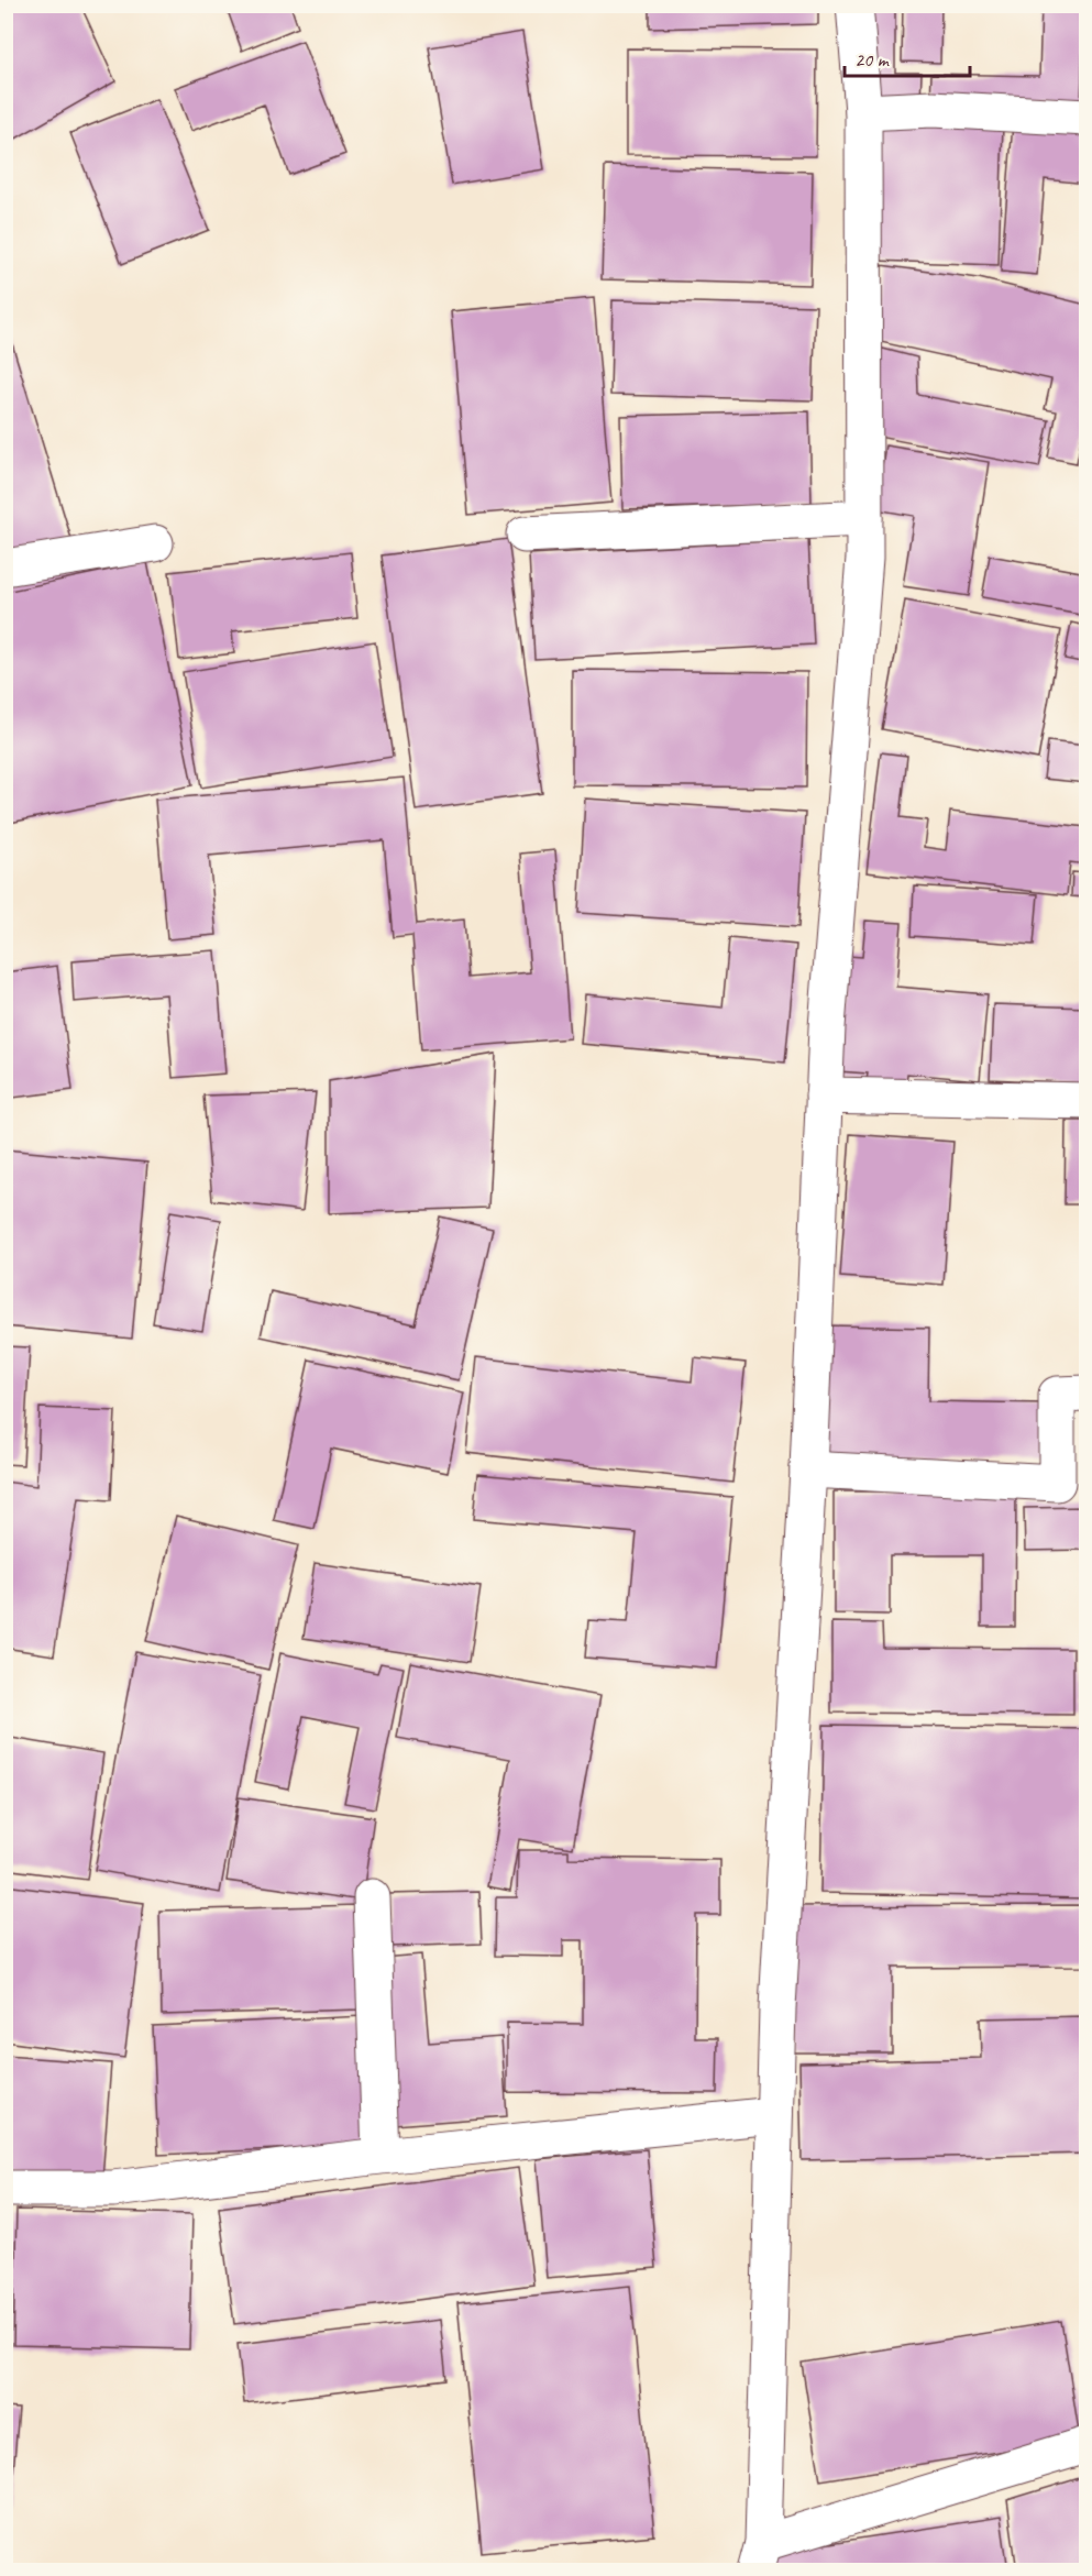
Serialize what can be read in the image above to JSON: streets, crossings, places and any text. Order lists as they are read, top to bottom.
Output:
{
  "scale_bar": "20 m"
}
